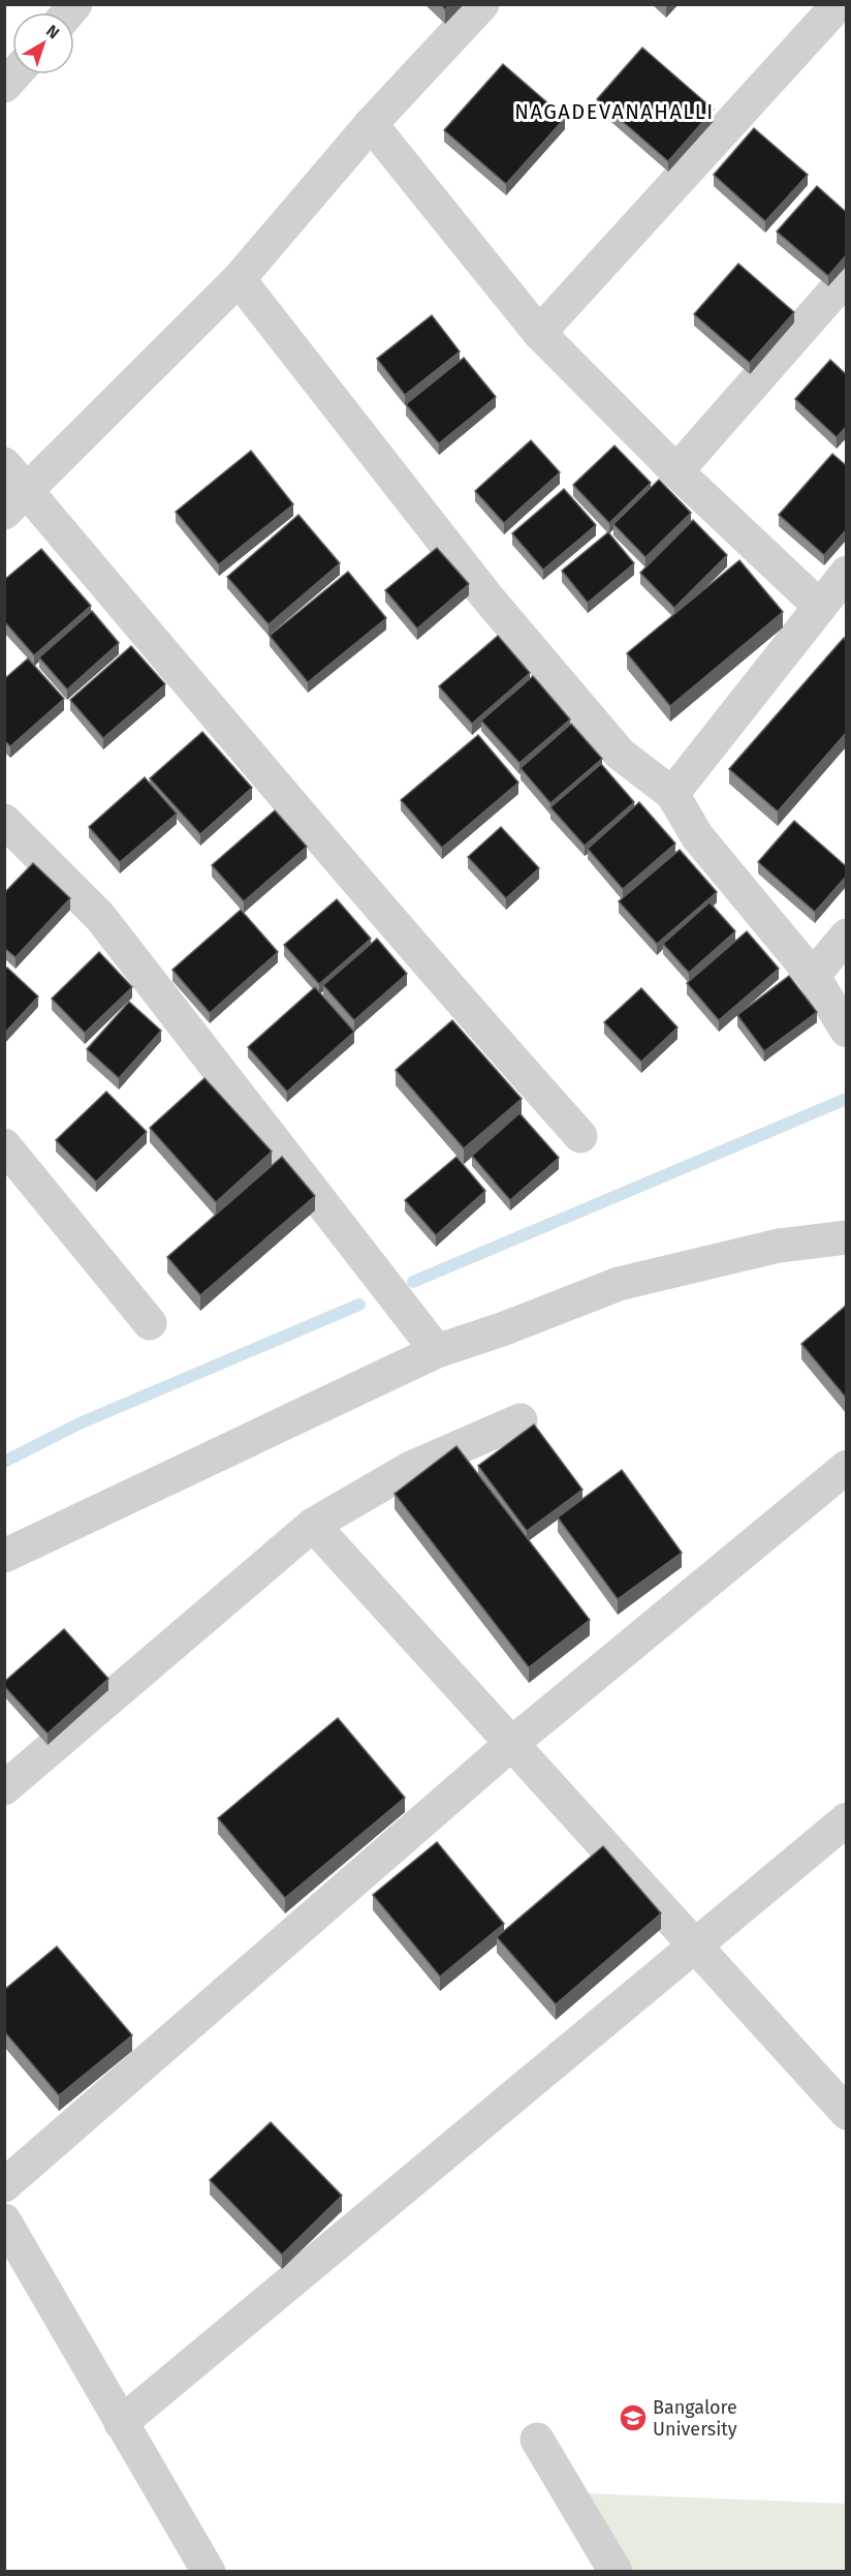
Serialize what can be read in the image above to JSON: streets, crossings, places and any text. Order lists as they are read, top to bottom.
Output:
{
  "districts": ["NAGADEVANAHALLI"],
  "places": {
    "school or university": ["Bangalore University"]
  },
  "north": "top right"
}
